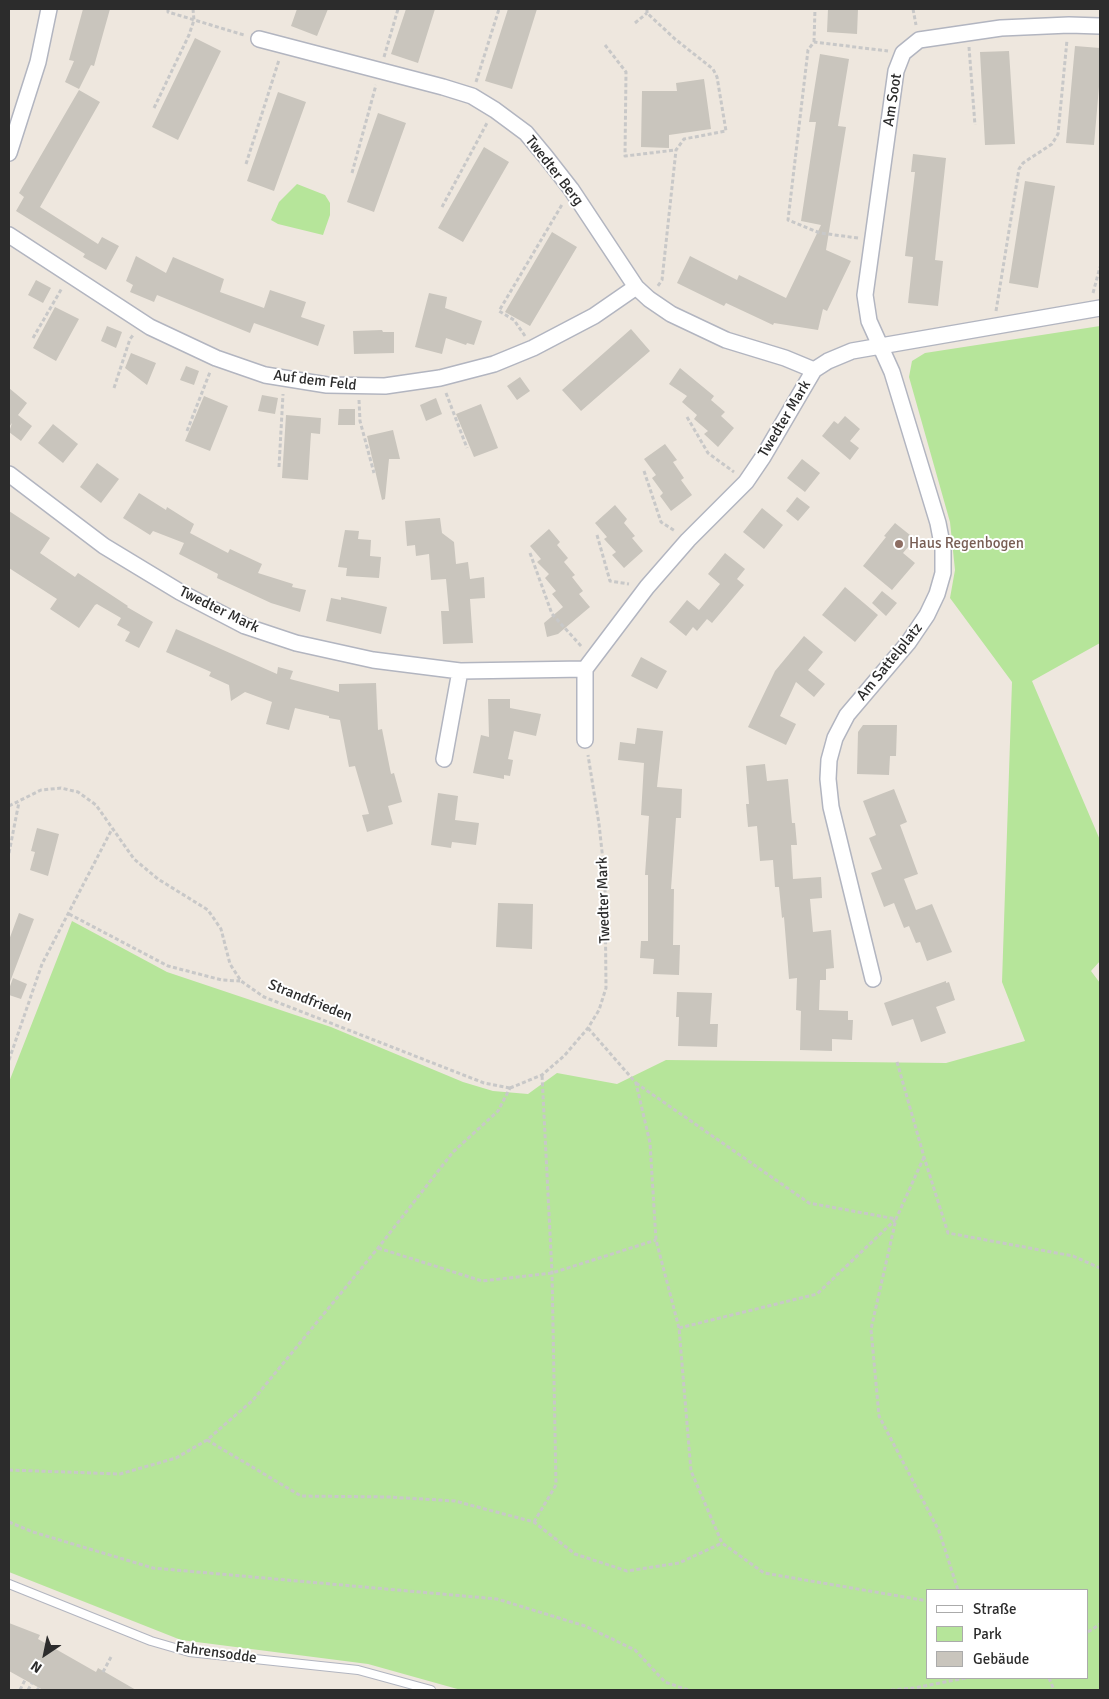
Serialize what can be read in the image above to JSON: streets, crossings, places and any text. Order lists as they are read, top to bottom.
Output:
{
  "streets": {
    "street": [
      "Am Soot",
      "Twedter Berg",
      "Auf dem Feld",
      "Twedter Mark",
      "Am Sattelplatz"
    ],
    "lane": ["Fahrensodde"],
    "path": ["Strandfrieden"]
  },
  "crossings": [
    ["Am Soot", "Twedter Mark"],
    ["Am Soot", "Am Sattelplatz"],
    ["Twedter Berg", "Auf dem Feld"],
    ["Twedter Berg", "Twedter Mark"],
    ["Twedter Mark", "Am Sattelplatz"],
    ["Twedter Mark", "Strandfrieden"]
  ],
  "places": ["Haus Regenbogen"],
  "legend": ["Straße", "Park", "Gebäude"],
  "north": "bottom left"
}
